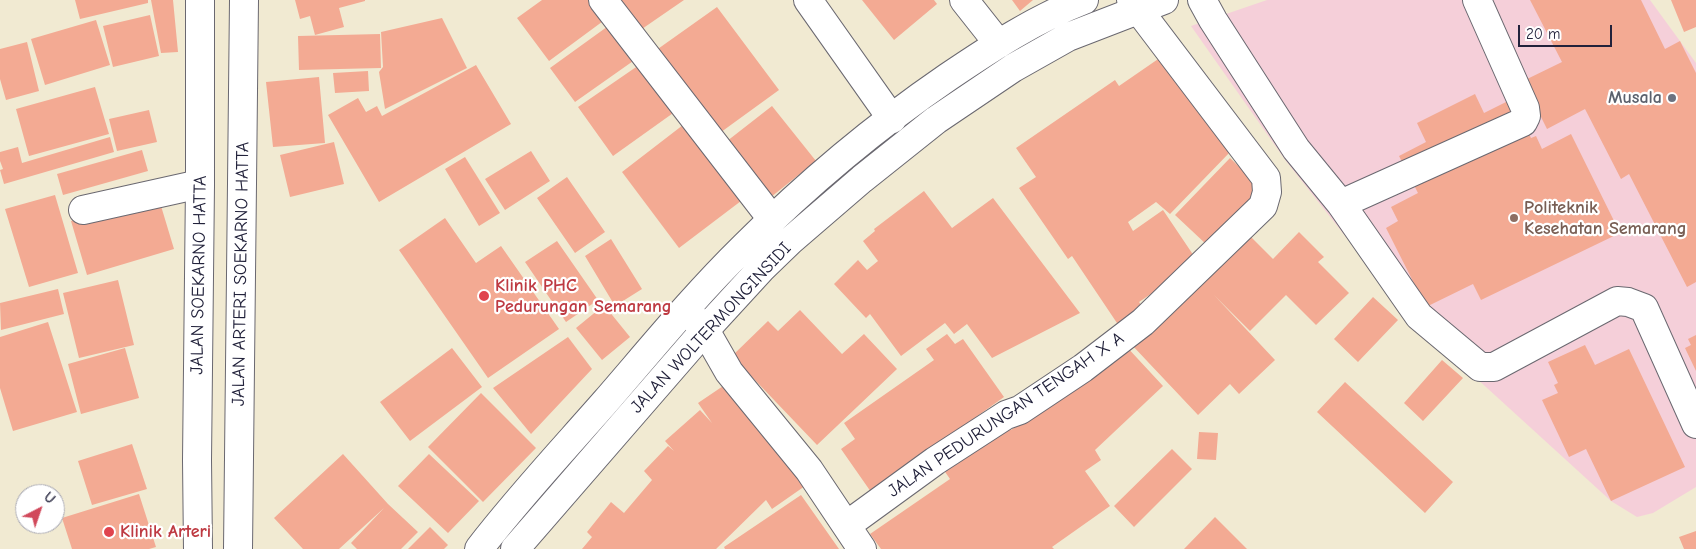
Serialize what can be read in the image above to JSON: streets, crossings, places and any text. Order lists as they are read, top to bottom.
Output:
{
  "streets": {
    "main road": [
      "JALAN ARTERI SOEKARNO HATTA",
      "JALAN SOEKARNO HATTA",
      "JALAN WOLTERMONGINSIDI",
      "JALAN PEDURUNGAN TENGAH X A"
    ]
  },
  "crossings": [
    ["JALAN WOLTERMONGINSIDI", "JALAN PEDURUNGAN TENGAH X A"]
  ],
  "places": [
    "Musala",
    "Politeknik Kesehatan Semarang",
    "Klinik PHC Pedurungan Semarang",
    "Klinik Arteri"
  ],
  "scale_bar": "20 m",
  "north": "top right"
}
